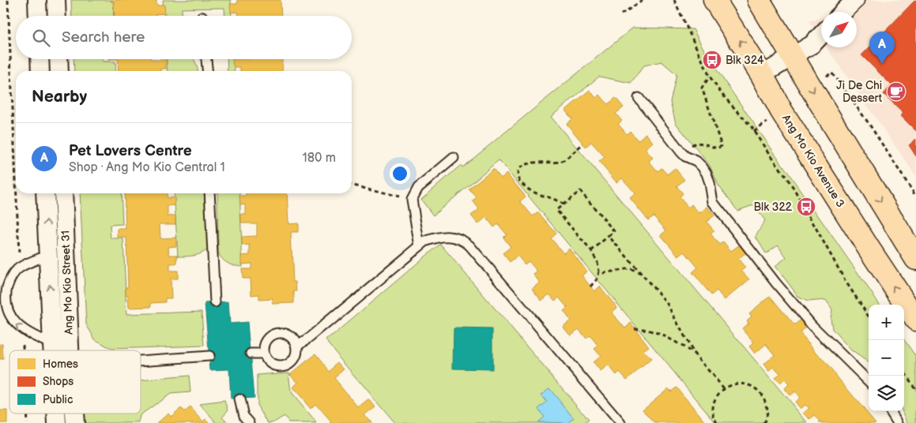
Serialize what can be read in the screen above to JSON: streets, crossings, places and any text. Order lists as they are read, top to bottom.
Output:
{
  "streets": {
    "main road": ["Ang Mo Kio Avenue 3"],
    "street": ["Ang Mo Kio Street 31"]
  },
  "places": {
    "bus stop": ["Blk 324", "Blk 322"],
    "cafe": ["Ji De Chi Dessert"]
  },
  "legend": ["Homes", "Shops", "Public"],
  "north": "top right",
  "page": {
    "search": "Search here",
    "pins": "A",
    "heading": "Nearby",
    "list": [
      {
        "mark": "A",
        "name": "Pet Lovers Centre",
        "note": "Shop · Ang Mo Kio Central 1",
        "value": "180 m"
      }
    ],
    "map_buttons": ["+", "−"]
  }
}
